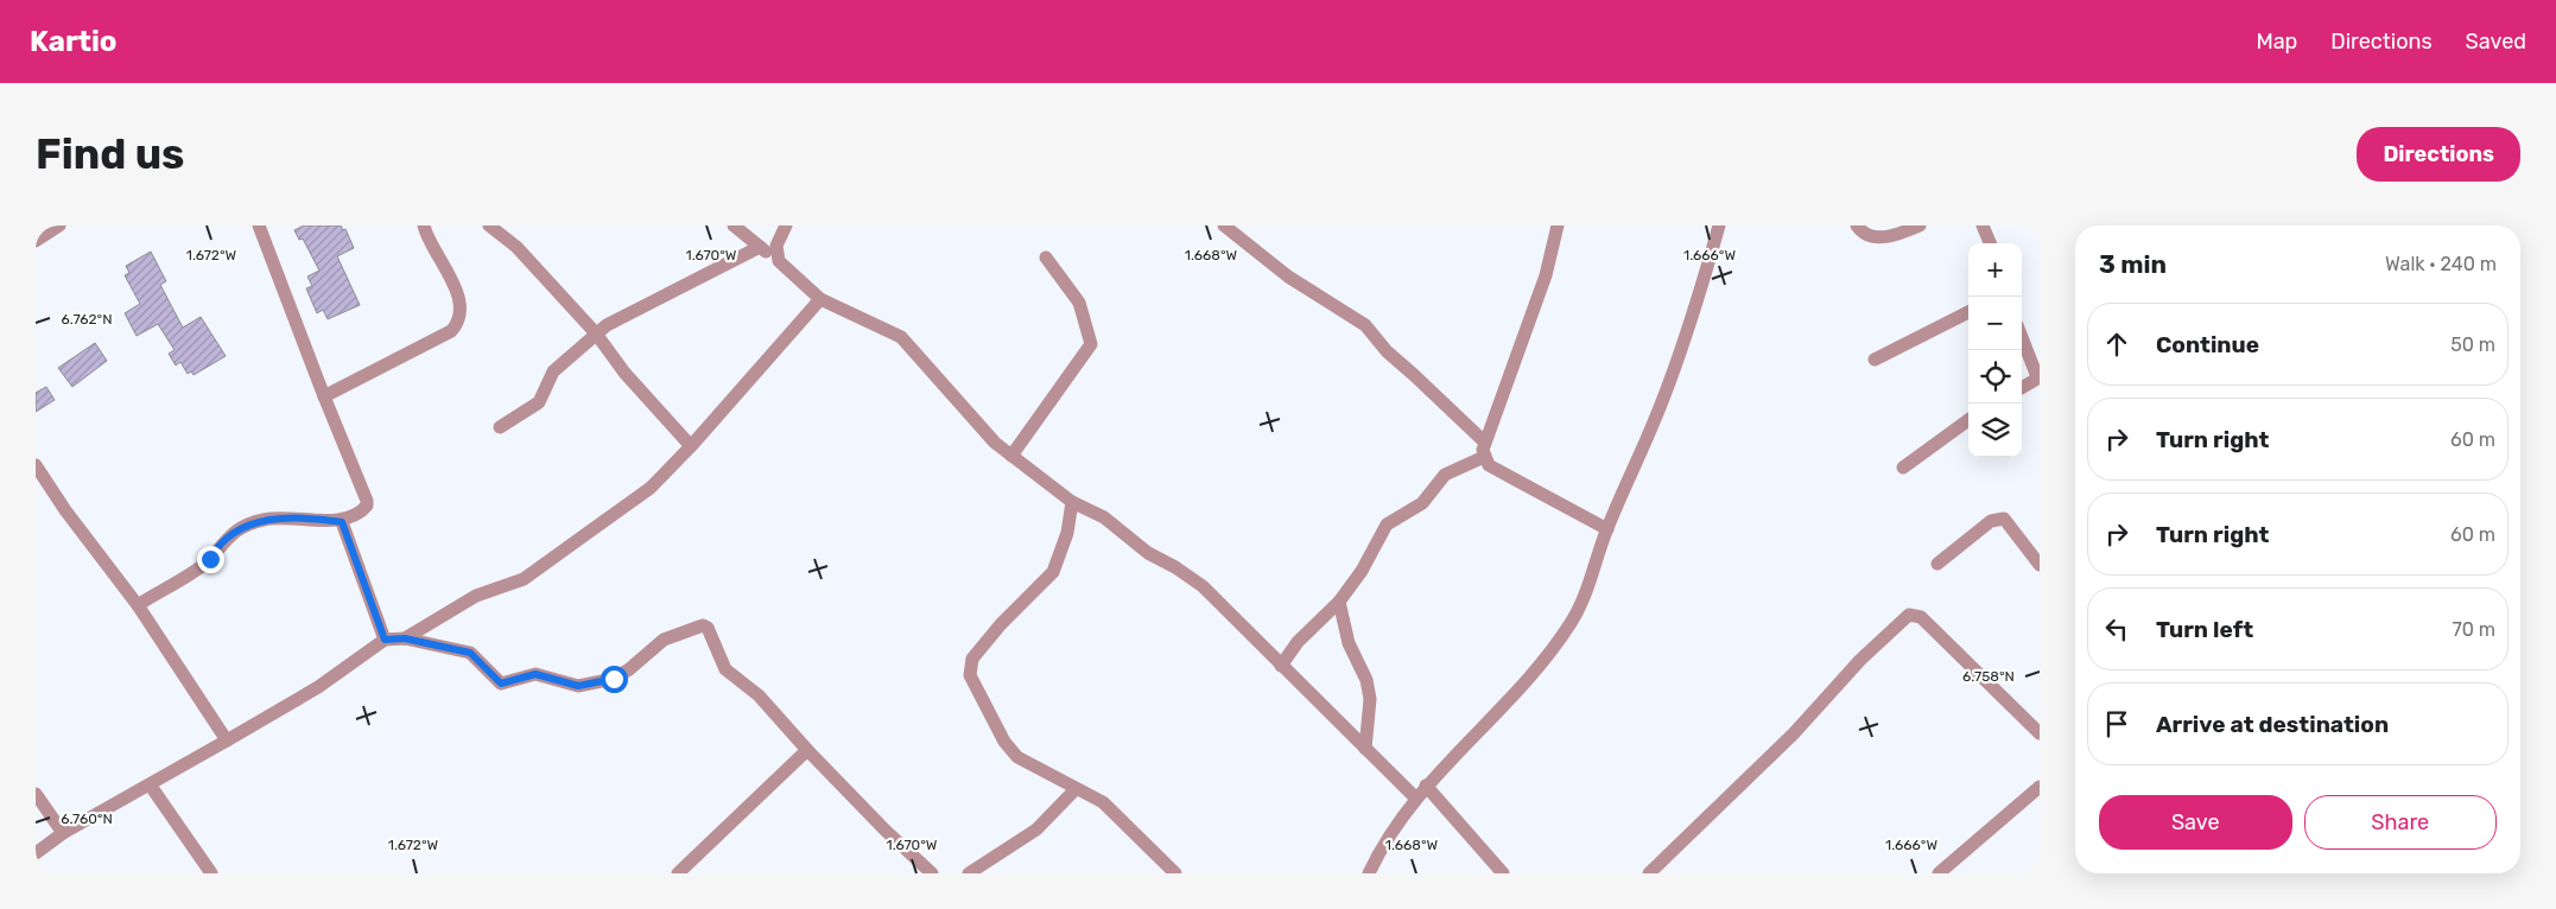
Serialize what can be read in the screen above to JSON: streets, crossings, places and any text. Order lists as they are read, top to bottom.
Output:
{
  "page": {
    "header": "Kartio",
    "nav": ["Map", "Directions", "Saved"],
    "buttons": [
      "Directions",
      ["Save", "Share"]
    ],
    "title": "Find us",
    "heading": ["3 min", "Walk · 240 m"],
    "map_buttons": ["+", "−"],
    "list": [
      ["Continue", "50 m"],
      ["Turn right", "60 m"],
      ["Turn right", "60 m"],
      ["Turn left", "70 m"],
      "Arrive at destination"
    ]
  },
  "coordinates": [
    "1.672°W",
    "1.670°W",
    "1.668°W",
    "1.666°W",
    "6.762°N",
    "6.758°N",
    "6.760°N"
  ]
}
